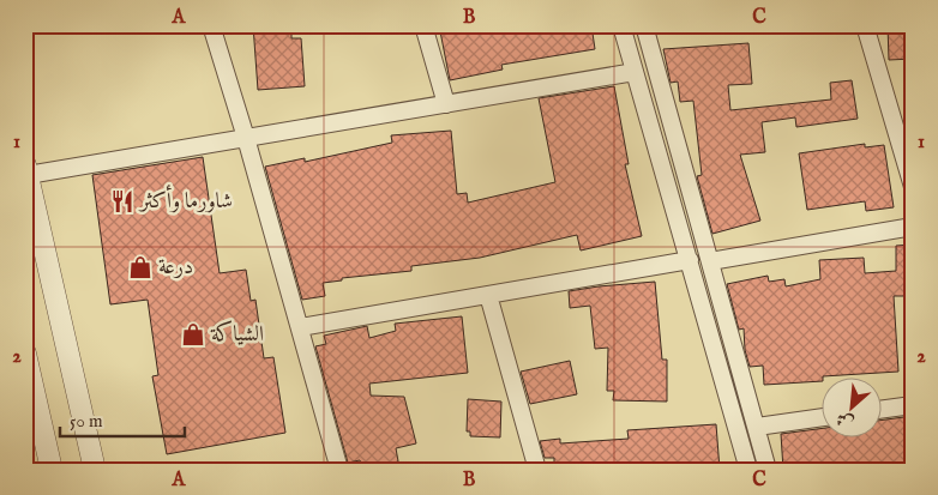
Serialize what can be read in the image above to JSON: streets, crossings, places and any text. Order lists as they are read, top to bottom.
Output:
{
  "places": {
    "restaurant": ["شاورما وأكثر"],
    "shop": ["درعة", "الشياكة"]
  },
  "scale_bar": "50 m",
  "north": "bottom left",
  "grid": {
    "columns": ["A", "B", "C"],
    "rows": ["1", "2"]
  }
}
